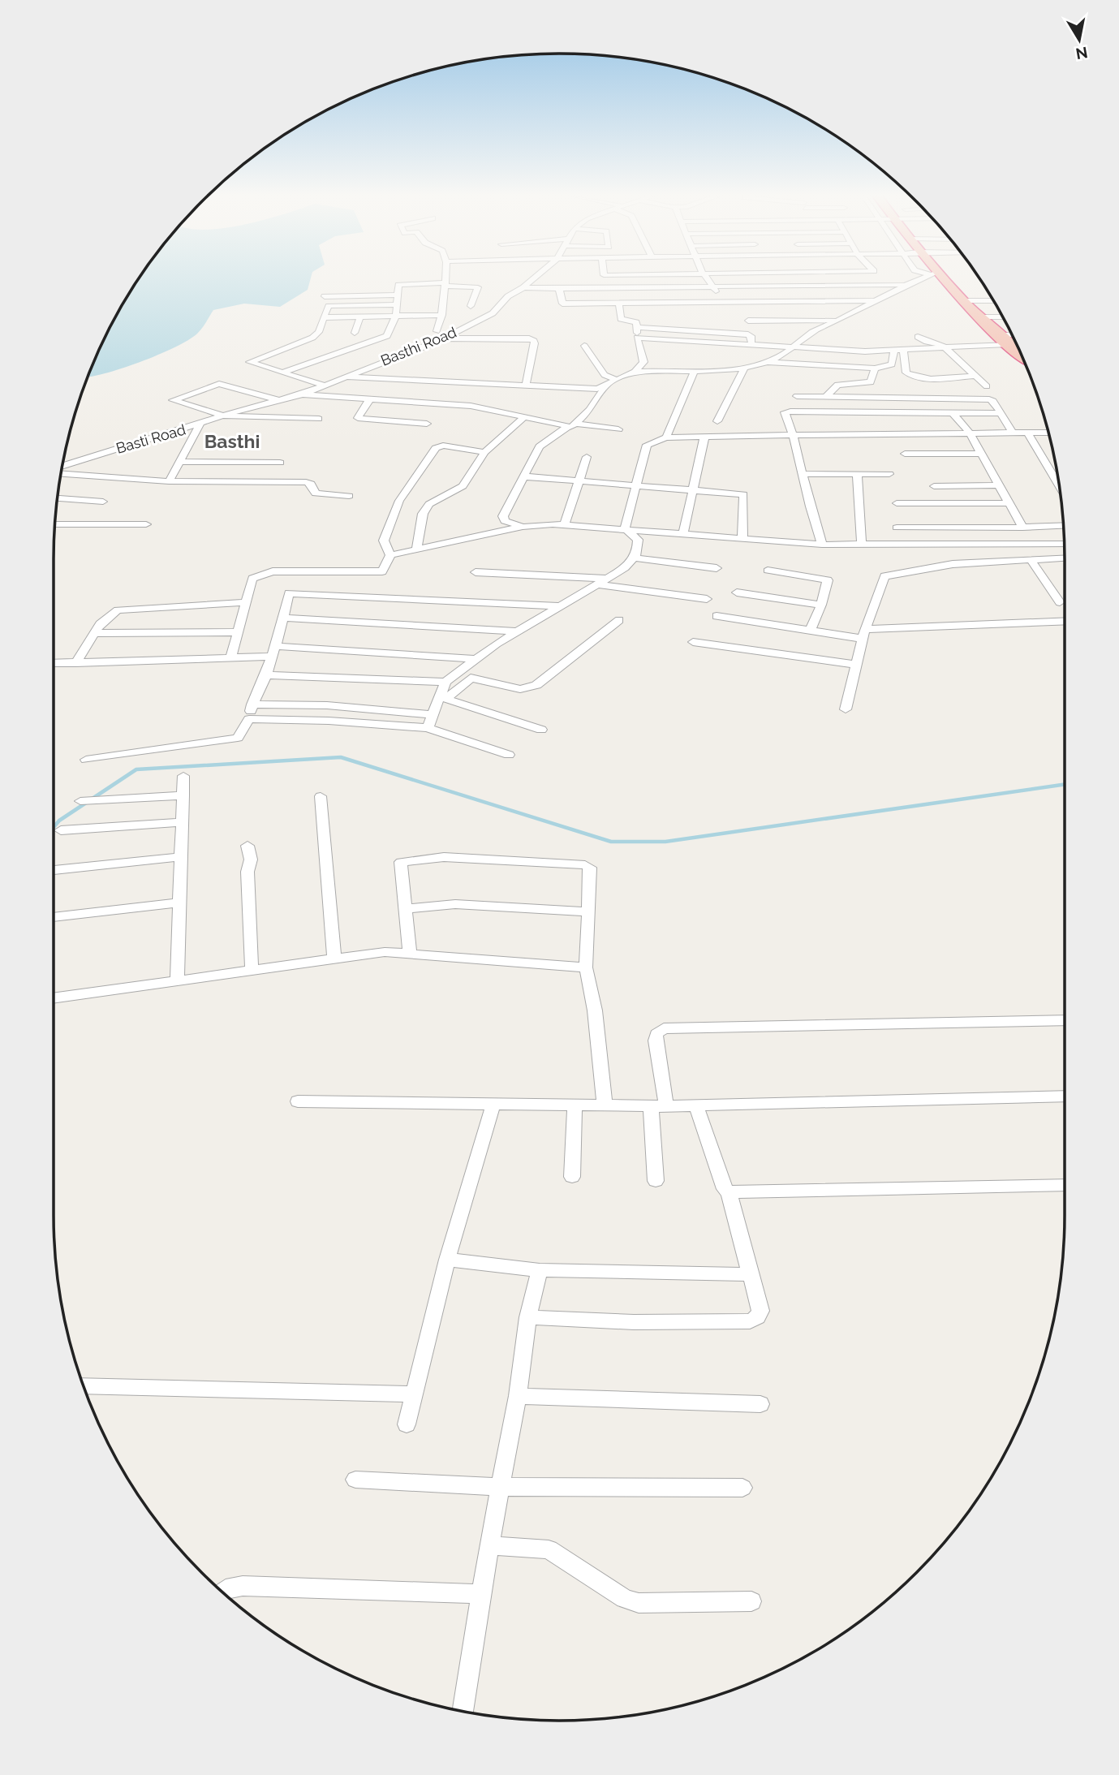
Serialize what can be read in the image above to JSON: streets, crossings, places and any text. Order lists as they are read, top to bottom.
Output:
{
  "streets": {
    "street": ["Basthi Road", "Basti Road"]
  },
  "crossings": [
    ["Basthi Road", "Basti Road"]
  ],
  "districts": ["Basthi"],
  "north": "bottom"
}
